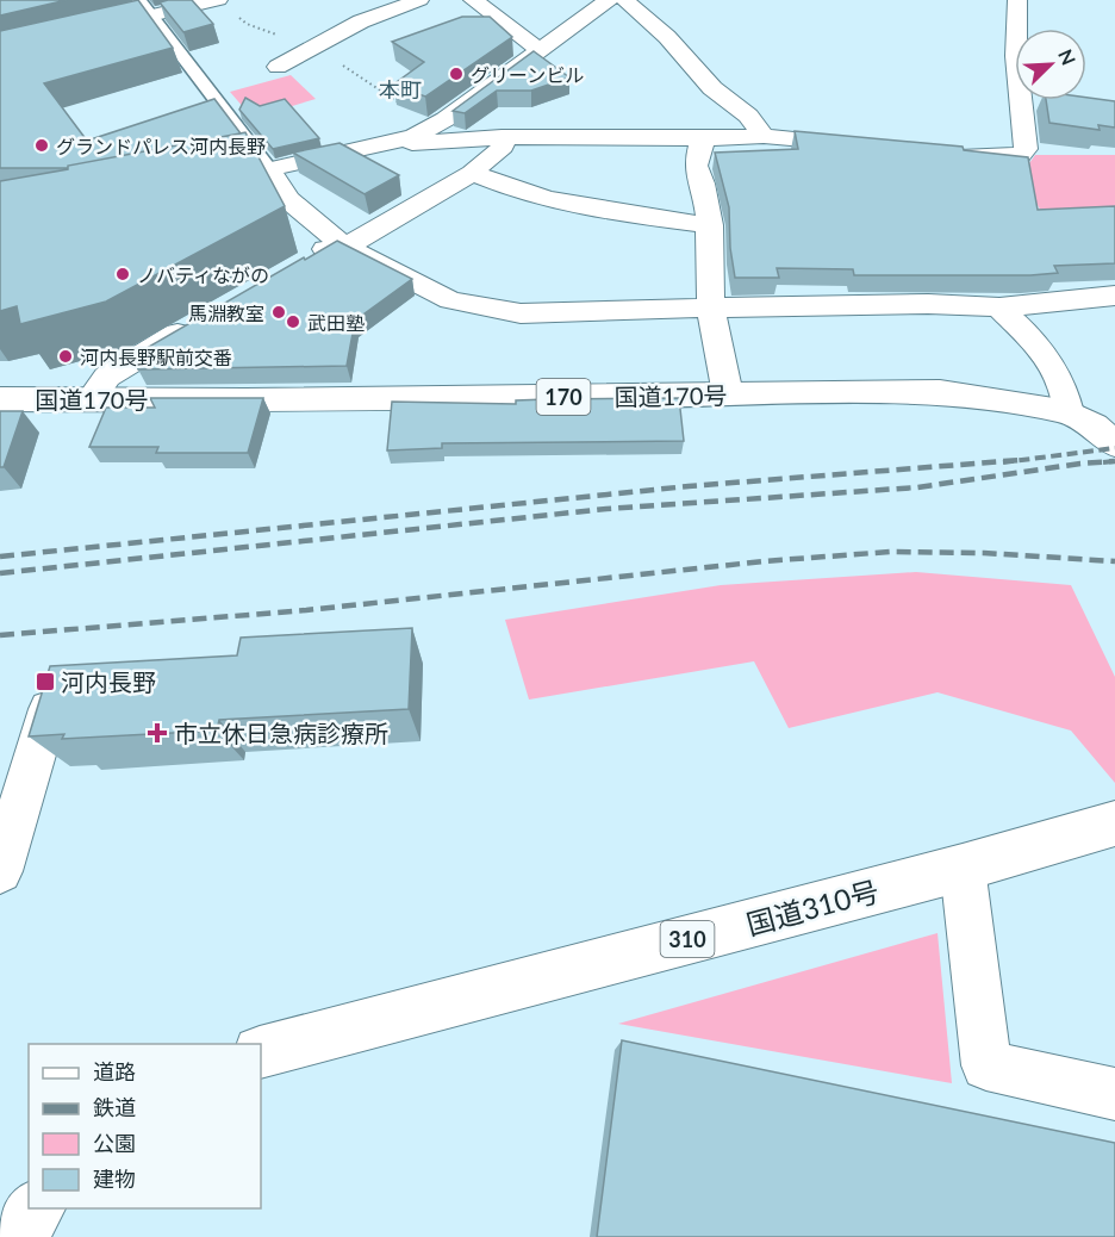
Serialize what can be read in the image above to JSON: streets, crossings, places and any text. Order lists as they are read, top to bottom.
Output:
{
  "streets": {
    "highway": [
      "国道170号",
      "170",
      "国道310号",
      "310"
    ]
  },
  "districts": ["本町"],
  "places": {
    "other": [
      "グリーンビル",
      "グランドパレス河内長野",
      "ノバティながの",
      "馬淵教室",
      "武田塾",
      "河内長野駅前交番"
    ],
    "transit": ["河内長野"],
    "health": ["市立休日急病診療所"]
  },
  "legend": [
    "道路",
    "鉄道",
    "公園",
    "建物"
  ],
  "north": "top right"
}
